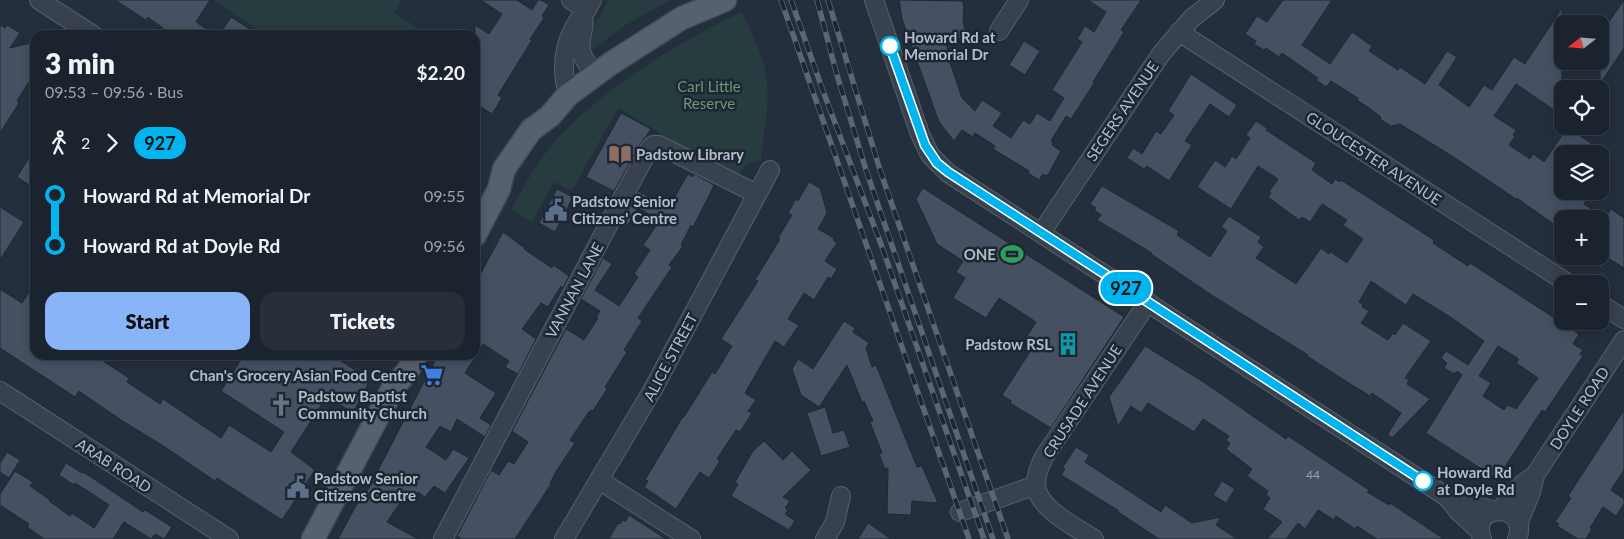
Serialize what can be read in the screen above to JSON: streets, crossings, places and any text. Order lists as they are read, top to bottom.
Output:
{
  "streets": {
    "street": [
      "SEGERS AVENUE",
      "GLOUCESTER AVENUE",
      "VANNAN LANE",
      "ALICE STREET",
      "CRUSADE AVENUE",
      "DOYLE ROAD",
      "ARAB ROAD"
    ]
  },
  "crossings": [
    ["SEGERS AVENUE", "GLOUCESTER AVENUE"],
    ["VANNAN LANE", "ALICE STREET"]
  ],
  "parks": ["Carl Little Reserve"],
  "places": {
    "other": ["Howard Rd at Memorial Dr", "Howard Rd at Doyle Rd"],
    "library": ["Padstow Library"],
    "public building": ["Padstow Senior Citizens' Centre", "Padstow Senior Citizens Centre"],
    "sports": ["ONE"],
    "building": ["Padstow RSL"],
    "supermarket": ["Chan's Grocery Asian Food Centre"],
    "church": ["Padstow Baptist Community Church"]
  },
  "lines": ["bus line 927"],
  "house_numbers": ["44"],
  "north": "left",
  "page": {
    "on_map": "927",
    "map_buttons": ["+", "−"],
    "heading": ["3 min", "09:53 – 09:56 · Bus", "$2.20"],
    "legs": ["2", "927"],
    "list": [
      {
        "name": "Howard Rd at Memorial Dr",
        "value": "09:55"
      },
      {
        "name": "Howard Rd at Doyle Rd",
        "value": "09:56"
      }
    ],
    "buttons": ["Start", "Tickets"]
  }
}
